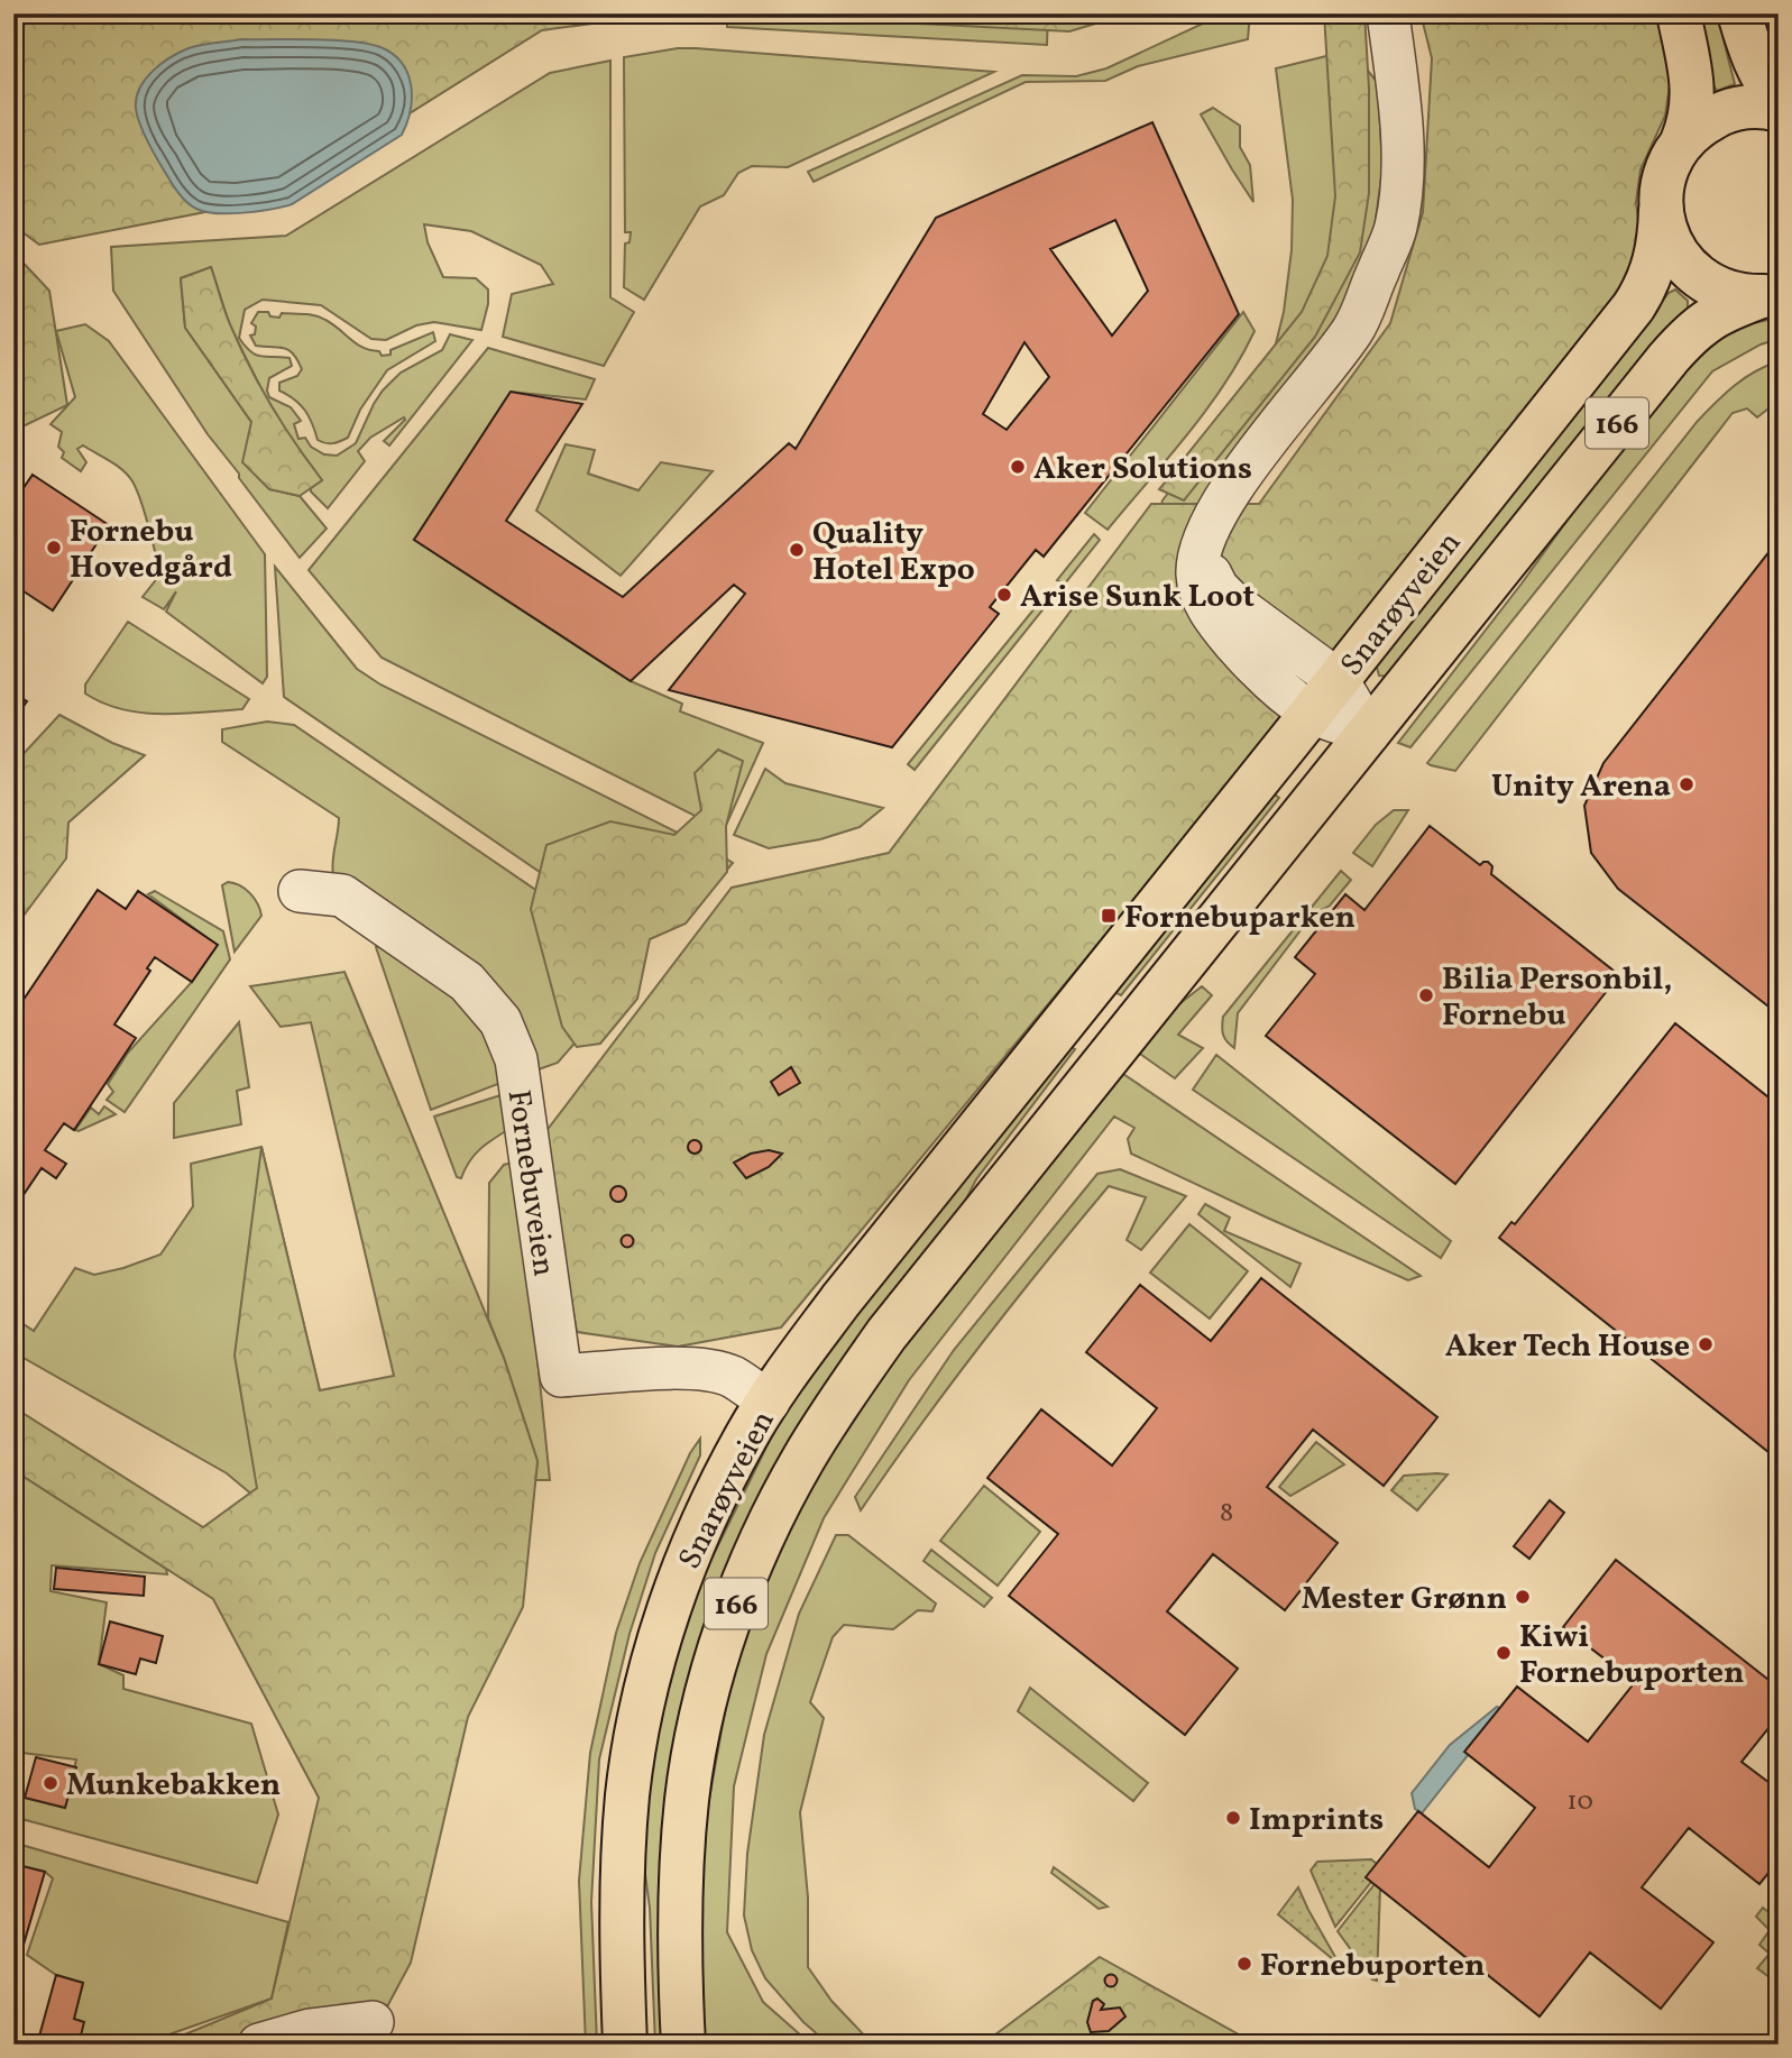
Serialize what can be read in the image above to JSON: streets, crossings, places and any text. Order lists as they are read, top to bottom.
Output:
{
  "streets": {
    "main road": ["166", "Snarøyveien"],
    "street": ["Fornebuveien"]
  },
  "crossings": [
    ["166", "Snarøyveien"],
    ["Snarøyveien", "Fornebuveien"]
  ],
  "places": {
    "other": [
      "Aker Solutions",
      "Fornebu Hovedgård",
      "Quality Hotel Expo",
      "Arise Sunk Loot",
      "Unity Arena",
      "Bilia Personbil, Fornebu",
      "Aker Tech House",
      "Mester Grønn",
      "Kiwi Fornebuporten",
      "Munkebakken",
      "Imprints",
      "Fornebuporten"
    ],
    "transit": ["Fornebuparken"]
  },
  "house_numbers": ["8", "10"]
}
